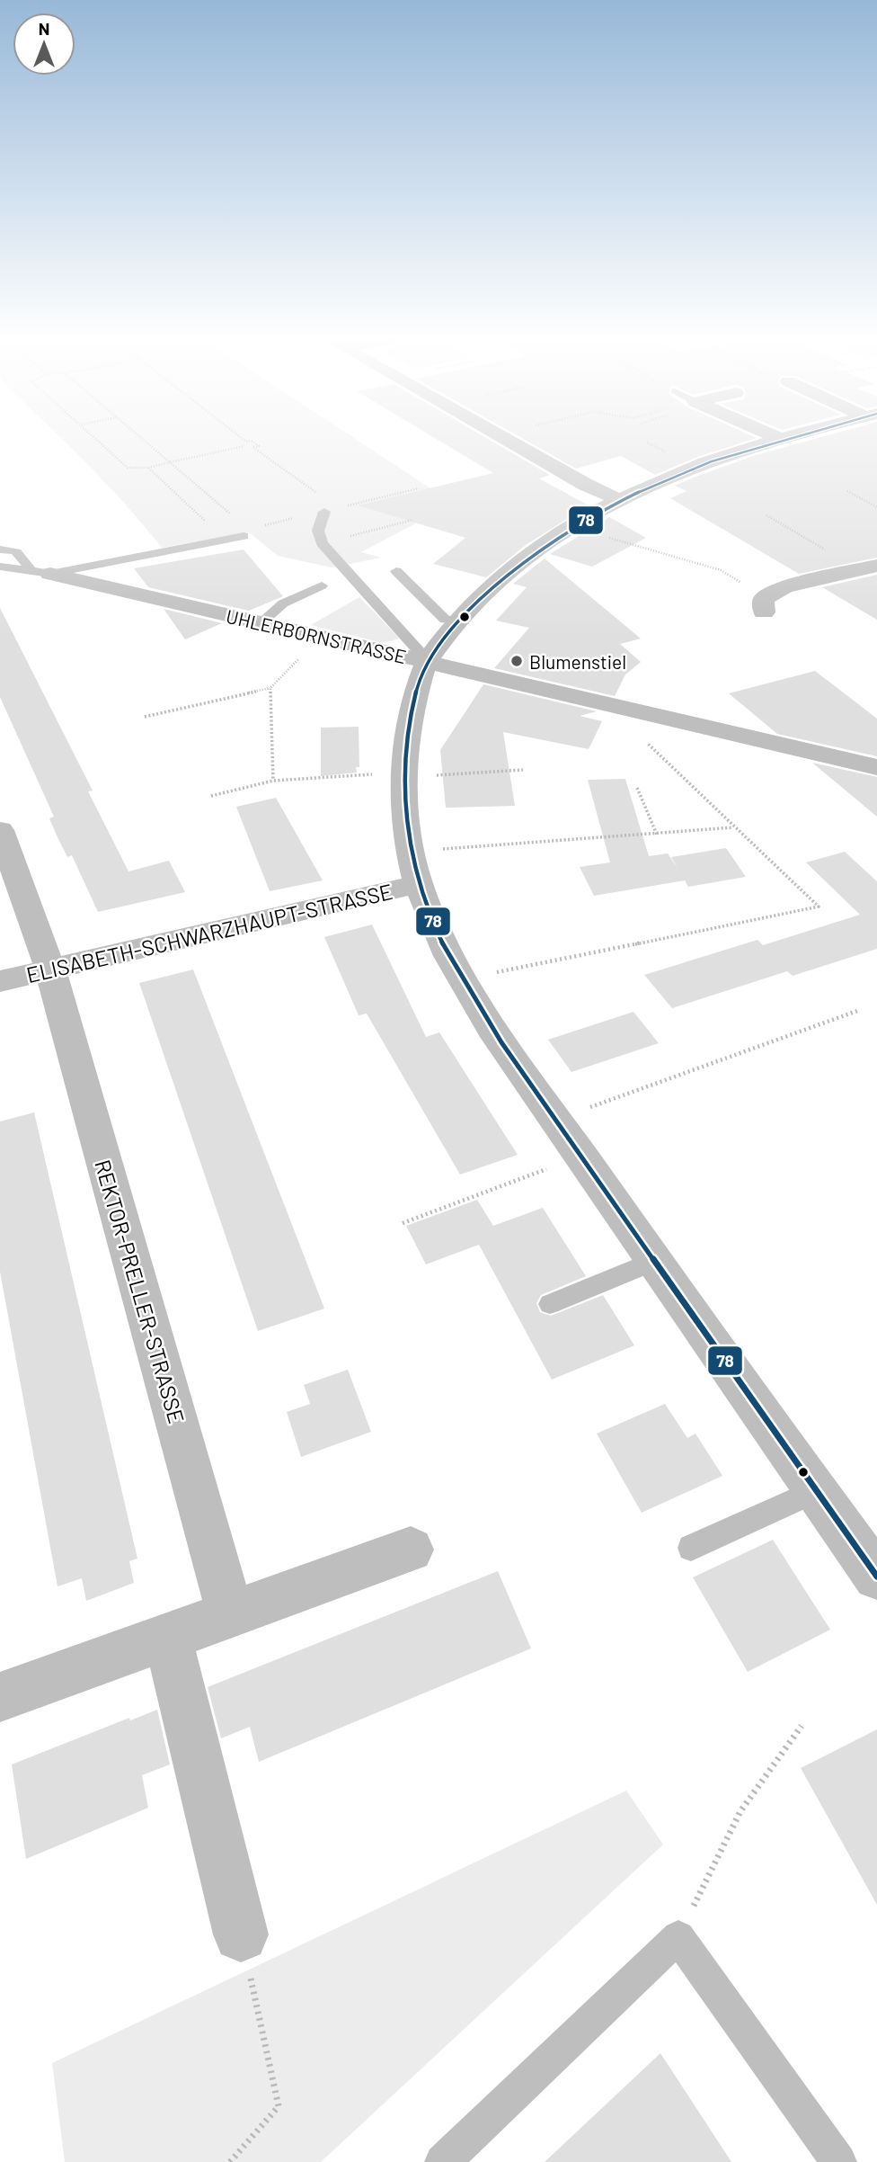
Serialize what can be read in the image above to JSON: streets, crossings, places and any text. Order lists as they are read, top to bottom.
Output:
{
  "streets": {
    "street": ["UHLERBORNSTRASSE", "ELISABETH-SCHWARZHAUPT-STRASSE", "REKTOR-PRELLER-STRASSE"]
  },
  "crossings": [
    ["ELISABETH-SCHWARZHAUPT-STRASSE", "REKTOR-PRELLER-STRASSE"]
  ],
  "places": ["Blumenstiel"],
  "lines": ["transit line 78"],
  "north": "top"
}
